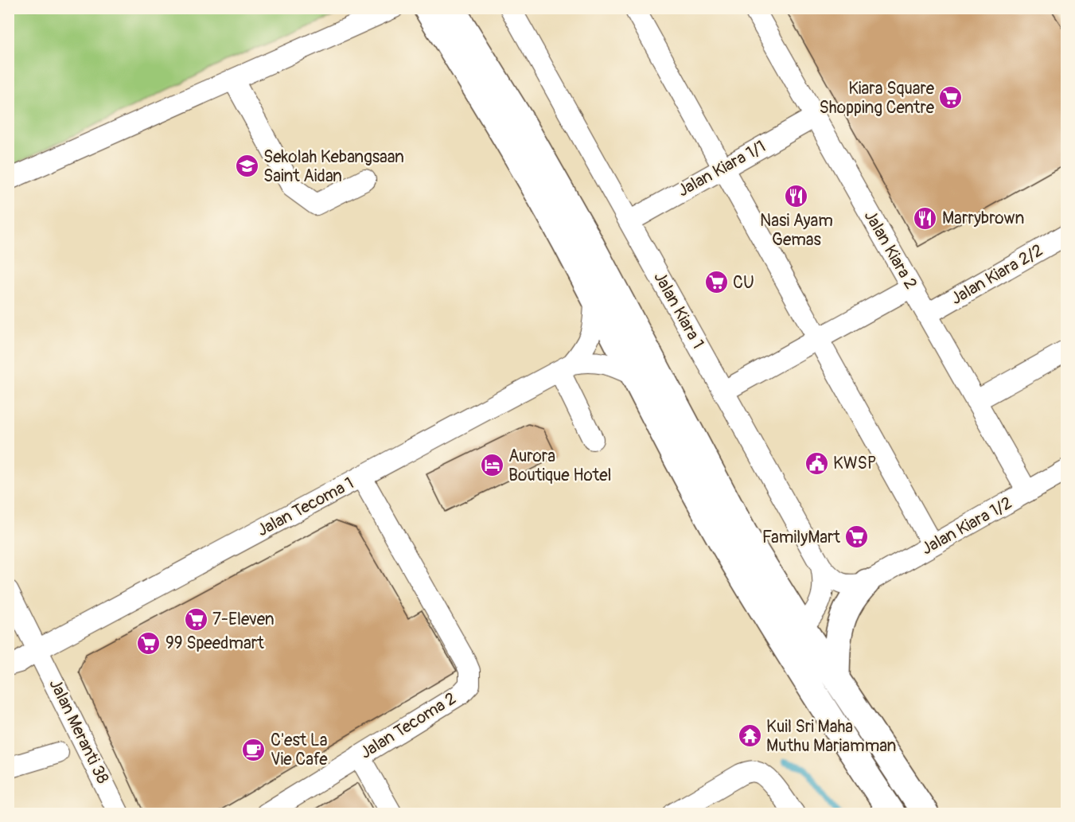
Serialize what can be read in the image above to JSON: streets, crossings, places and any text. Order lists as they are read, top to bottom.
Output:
{
  "streets": {
    "street": [
      "Jalan Kiara 1/1",
      "Jalan Kiara 2",
      "Jalan Kiara 2/2",
      "Jalan Kiara 1",
      "Jalan Tecoma 1",
      "Jalan Kiara 1/2",
      "Jalan Tecoma 2",
      "Jalan Meranti 38"
    ]
  },
  "crossings": [
    ["Jalan Kiara 1/1", "Jalan Kiara 2"],
    ["Jalan Kiara 1/1", "Jalan Kiara 1"],
    ["Jalan Kiara 2", "Jalan Kiara 2/2"],
    ["Jalan Kiara 2", "Jalan Kiara 1/2"],
    ["Jalan Kiara 1", "Jalan Kiara 1/2"],
    ["Jalan Tecoma 1", "Jalan Tecoma 2"],
    ["Jalan Tecoma 1", "Jalan Meranti 38"]
  ],
  "places": {
    "supermarket": [
      "Kiara Square Shopping Centre",
      "CU",
      "FamilyMart",
      "7-Eleven",
      "99 Speedmart"
    ],
    "school or university": ["Sekolah Kebangsaan Saint Aidan"],
    "restaurant": ["Nasi Ayam Gemas", "Marrybrown"],
    "public building": ["KWSP"],
    "hotel": ["Aurora Boutique Hotel"],
    "temple": ["Kuil Sri Maha Muthu Mariamman"],
    "cafe": ["C'est La Vie Cafe"]
  }
}
